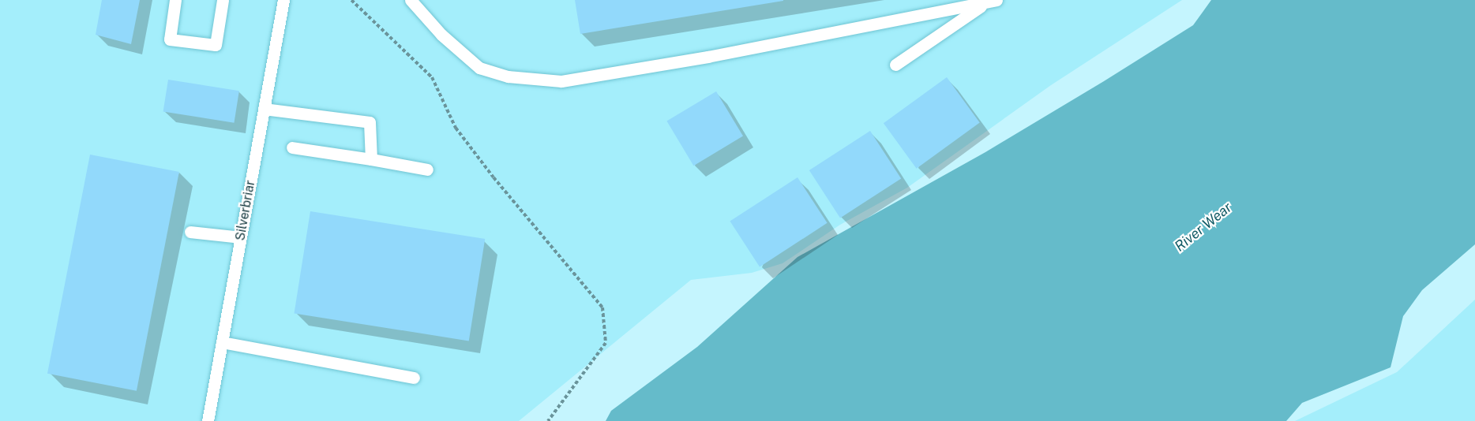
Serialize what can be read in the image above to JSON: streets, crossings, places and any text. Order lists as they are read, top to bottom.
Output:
{
  "streets": {
    "lane": ["Silverbriar"]
  },
  "water": ["River Wear"]
}
